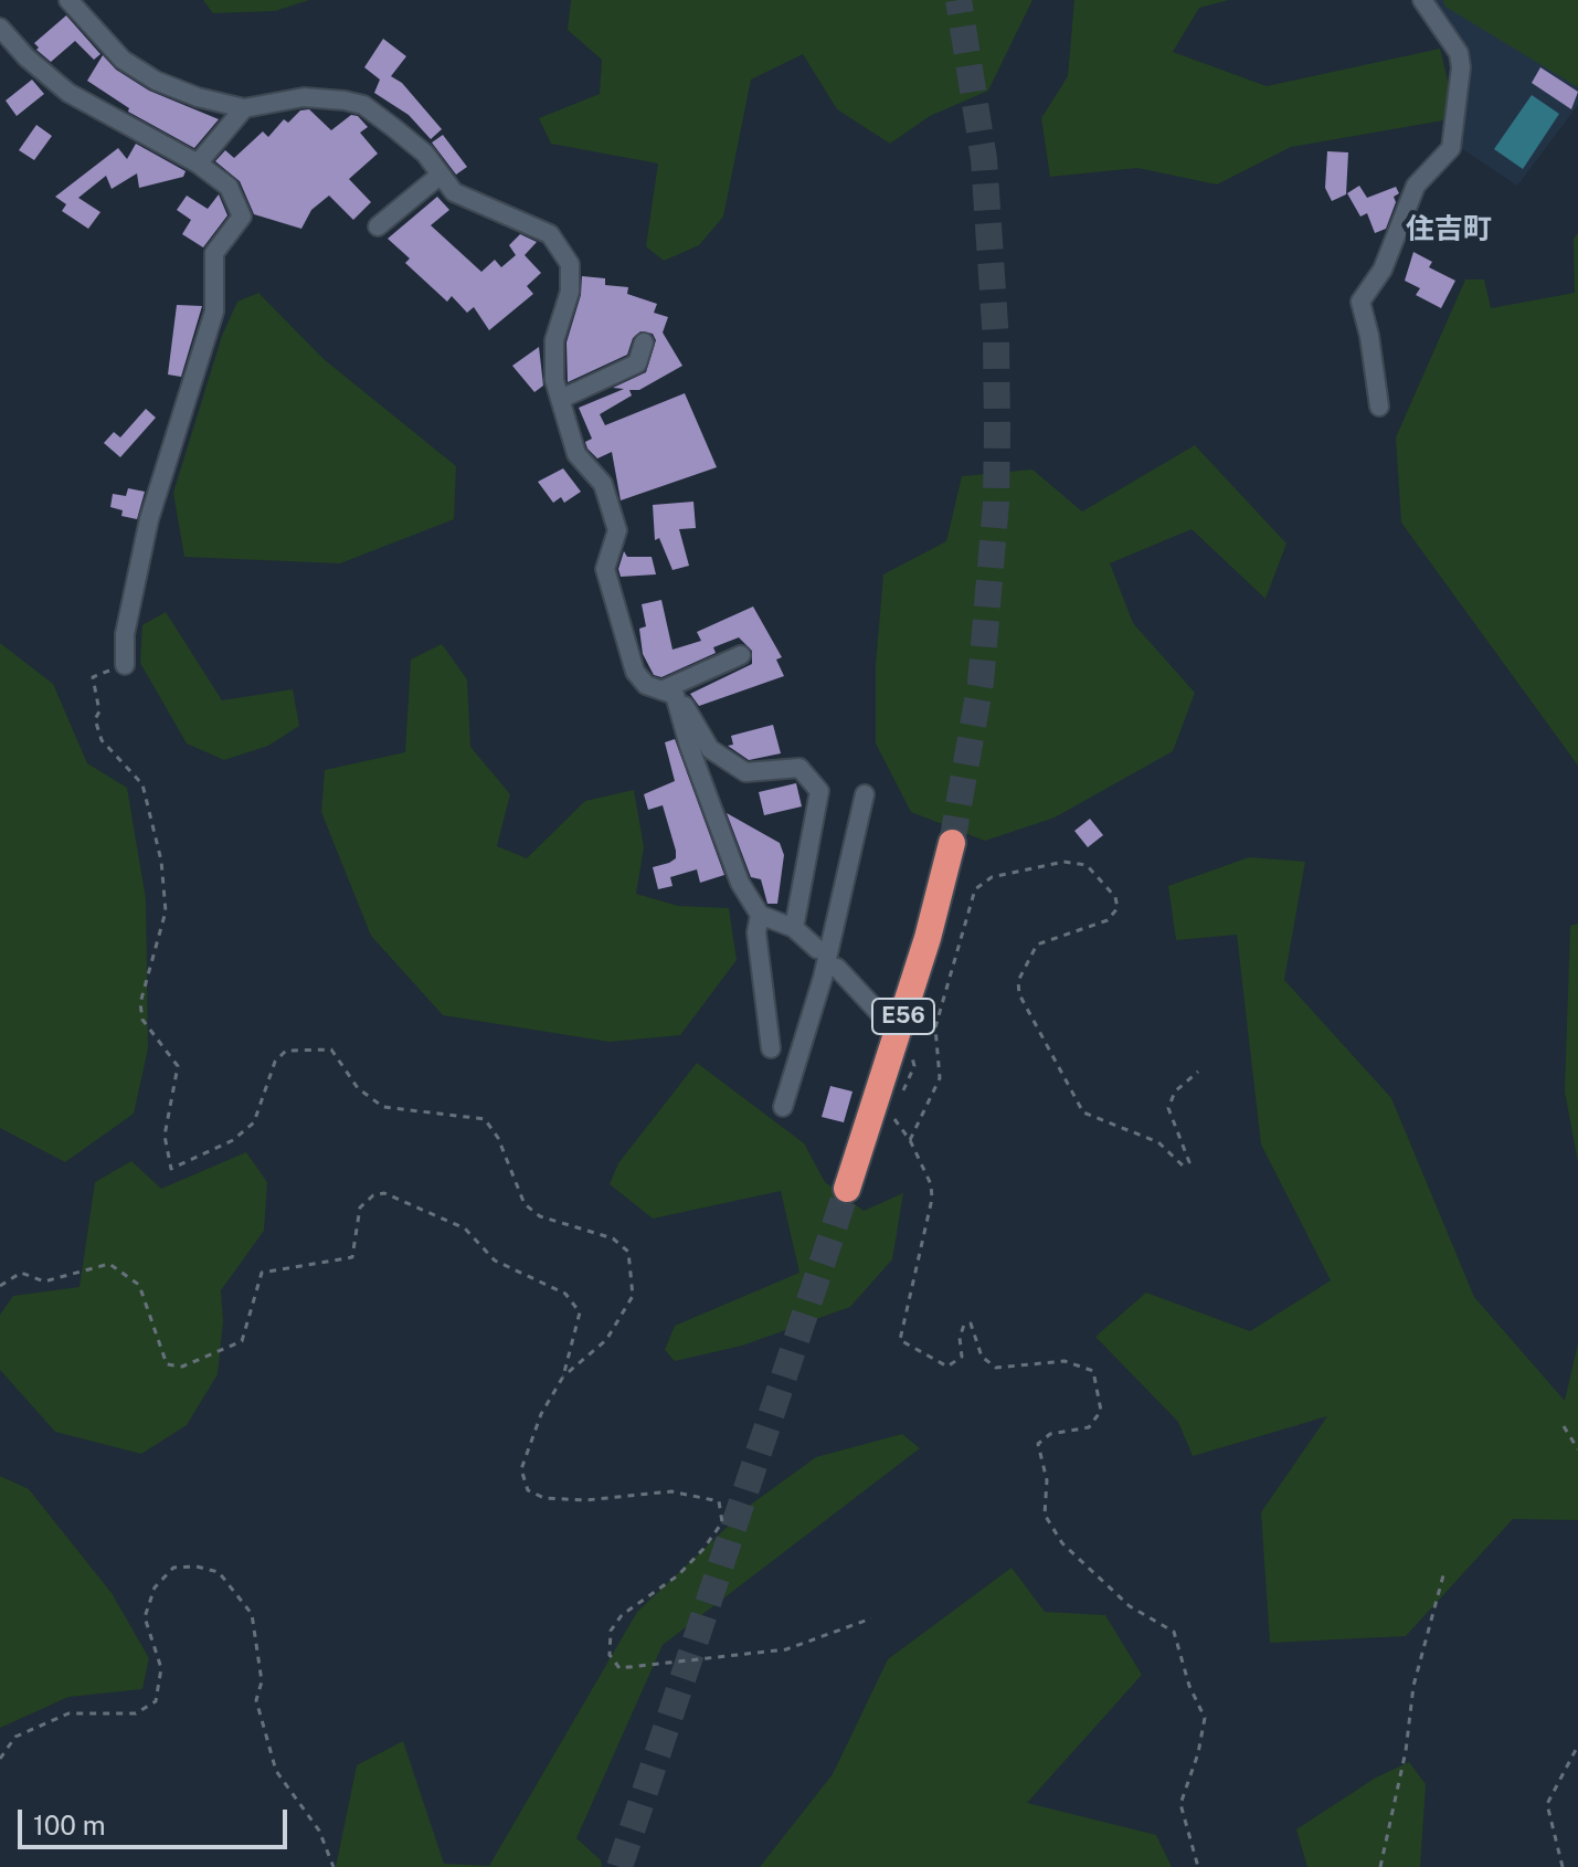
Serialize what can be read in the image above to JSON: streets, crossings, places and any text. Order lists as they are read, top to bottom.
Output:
{
  "streets": {
    "highway": ["E56"]
  },
  "districts": ["住吉町"],
  "scale_bar": "100 m"
}
